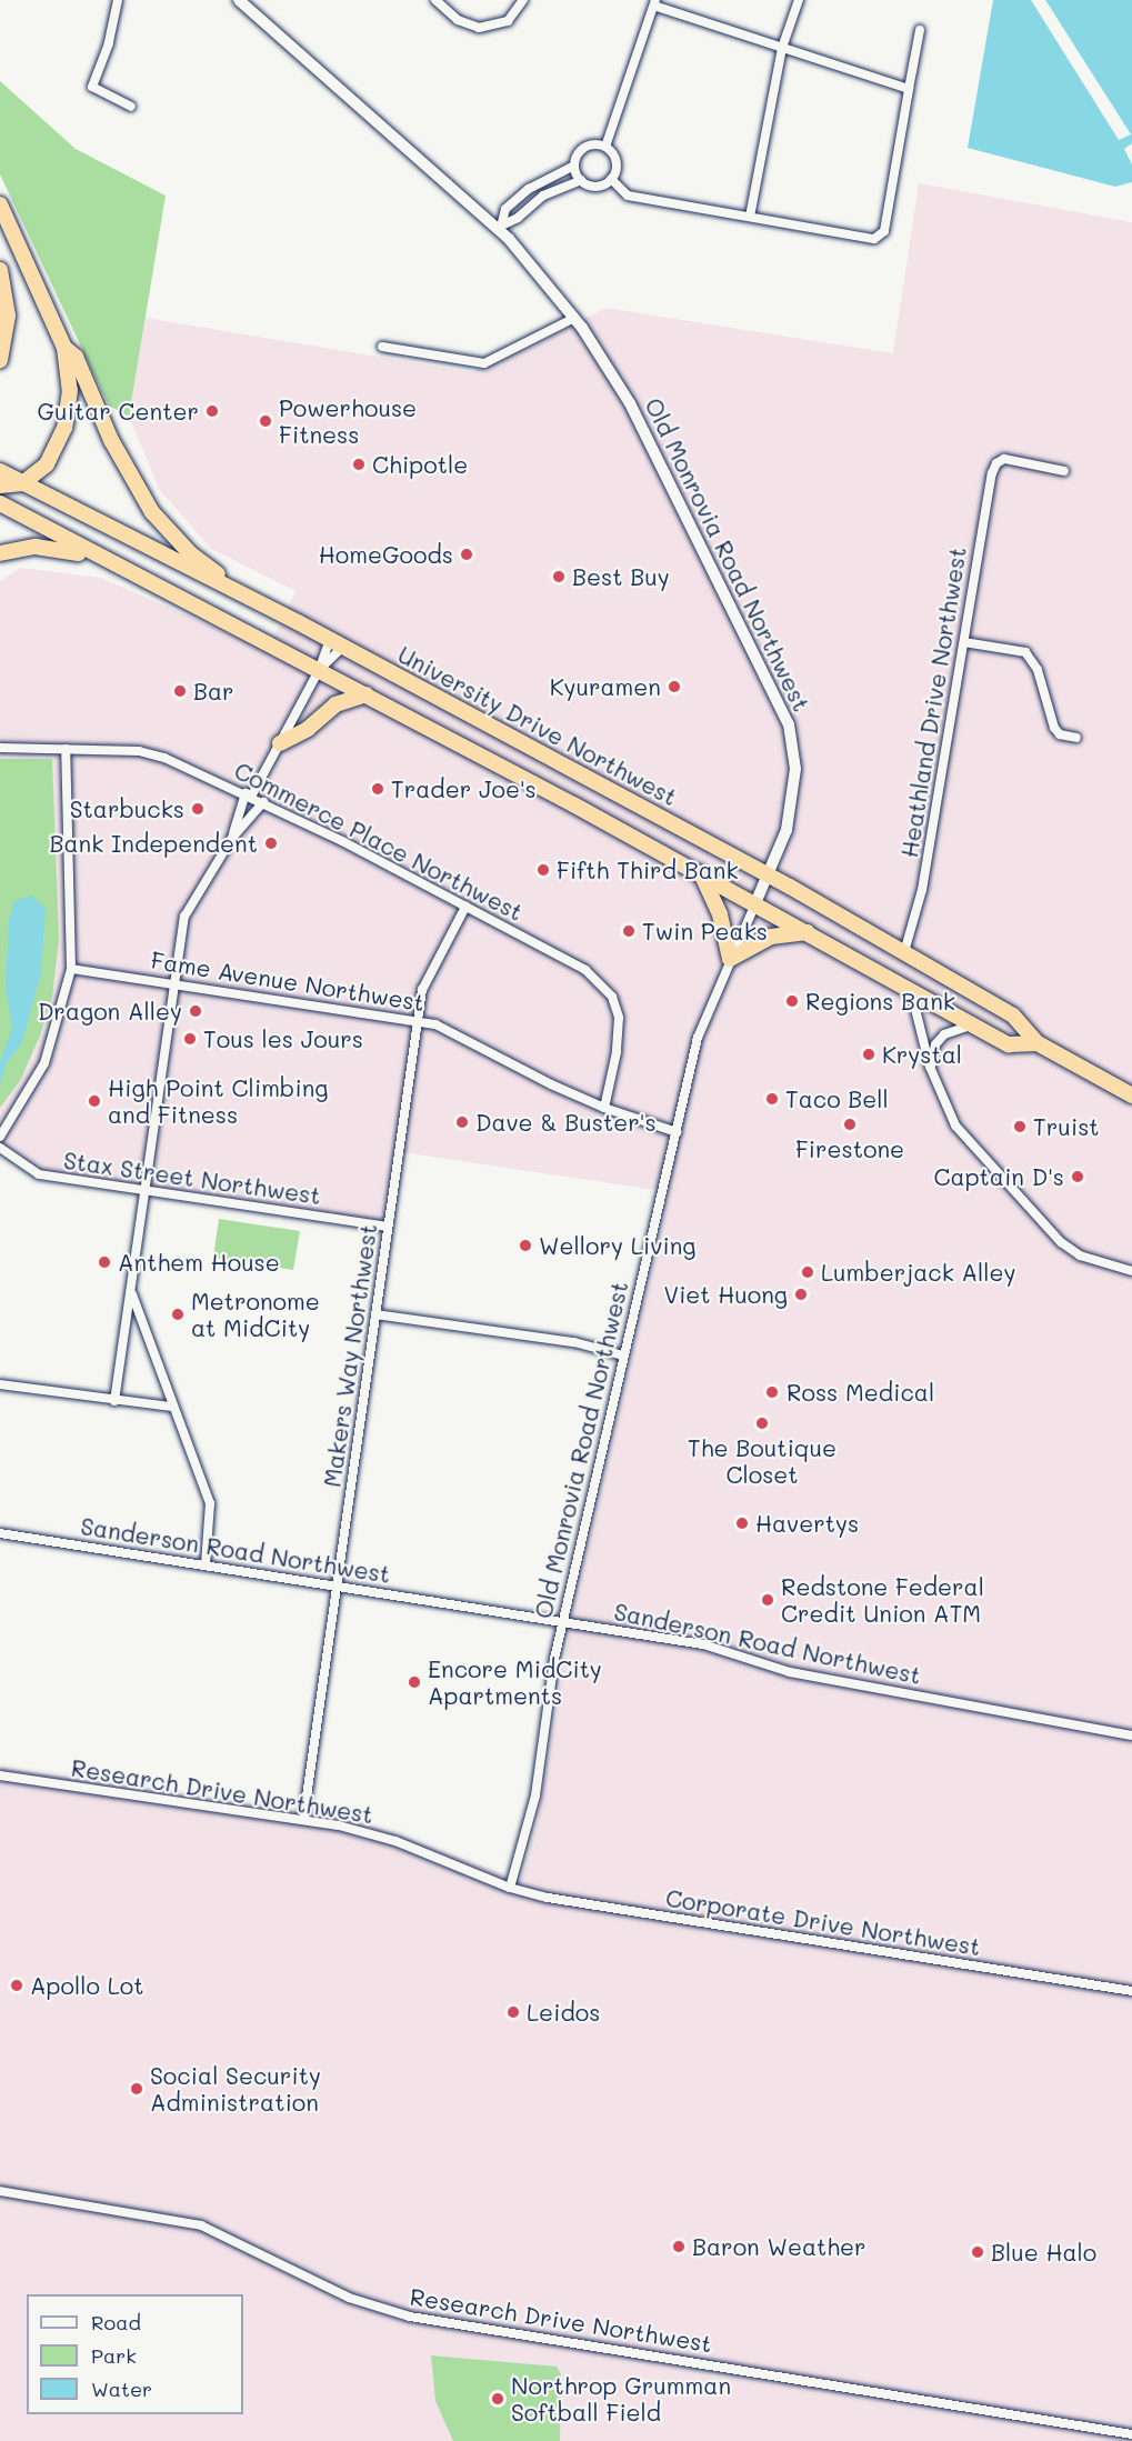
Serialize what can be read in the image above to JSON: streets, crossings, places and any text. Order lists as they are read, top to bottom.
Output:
{
  "streets": {
    "highway": ["University Drive Northwest"],
    "street": [
      "Old Monrovia Road Northwest",
      "Heathland Drive Northwest",
      "Commerce Place Northwest",
      "Fame Avenue Northwest",
      "Stax Street Northwest",
      "Makers Way Northwest",
      "Sanderson Road Northwest",
      "Research Drive Northwest",
      "Corporate Drive Northwest"
    ]
  },
  "crossings": [
    ["Old Monrovia Road Northwest", "University Drive Northwest"],
    ["Old Monrovia Road Northwest", "Fame Avenue Northwest"],
    ["Old Monrovia Road Northwest", "Sanderson Road Northwest"],
    ["Old Monrovia Road Northwest", "Research Drive Northwest"],
    ["Old Monrovia Road Northwest", "Corporate Drive Northwest"],
    ["Heathland Drive Northwest", "University Drive Northwest"],
    ["Commerce Place Northwest", "Fame Avenue Northwest"],
    ["Commerce Place Northwest", "Makers Way Northwest"],
    ["Fame Avenue Northwest", "Makers Way Northwest"],
    ["Stax Street Northwest", "Makers Way Northwest"],
    ["Makers Way Northwest", "Sanderson Road Northwest"],
    ["Makers Way Northwest", "Research Drive Northwest"],
    ["Research Drive Northwest", "Corporate Drive Northwest"]
  ],
  "places": [
    "Guitar Center",
    "Powerhouse Fitness",
    "Chipotle",
    "HomeGoods",
    "Best Buy",
    "Kyuramen",
    "Bar",
    "Trader Joe's",
    "Starbucks",
    "Bank Independent",
    "Fifth Third Bank",
    "Twin Peaks",
    "Regions Bank",
    "Dragon Alley",
    "Tous les Jours",
    "Krystal",
    "Taco Bell",
    "High Point Climbing and Fitness",
    "Dave & Buster's",
    "Firestone",
    "Truist",
    "Captain D's",
    "Wellory Living",
    "Anthem House",
    "Lumberjack Alley",
    "Viet Huong",
    "Metronome at MidCity",
    "Ross Medical",
    "The Boutique Closet",
    "Havertys",
    "Redstone Federal Credit Union ATM",
    "Encore MidCity Apartments",
    "Apollo Lot",
    "Leidos",
    "Social Security Administration",
    "Baron Weather",
    "Blue Halo",
    "Northrop Grumman Softball Field"
  ],
  "legend": ["Road", "Park", "Water"]
}
